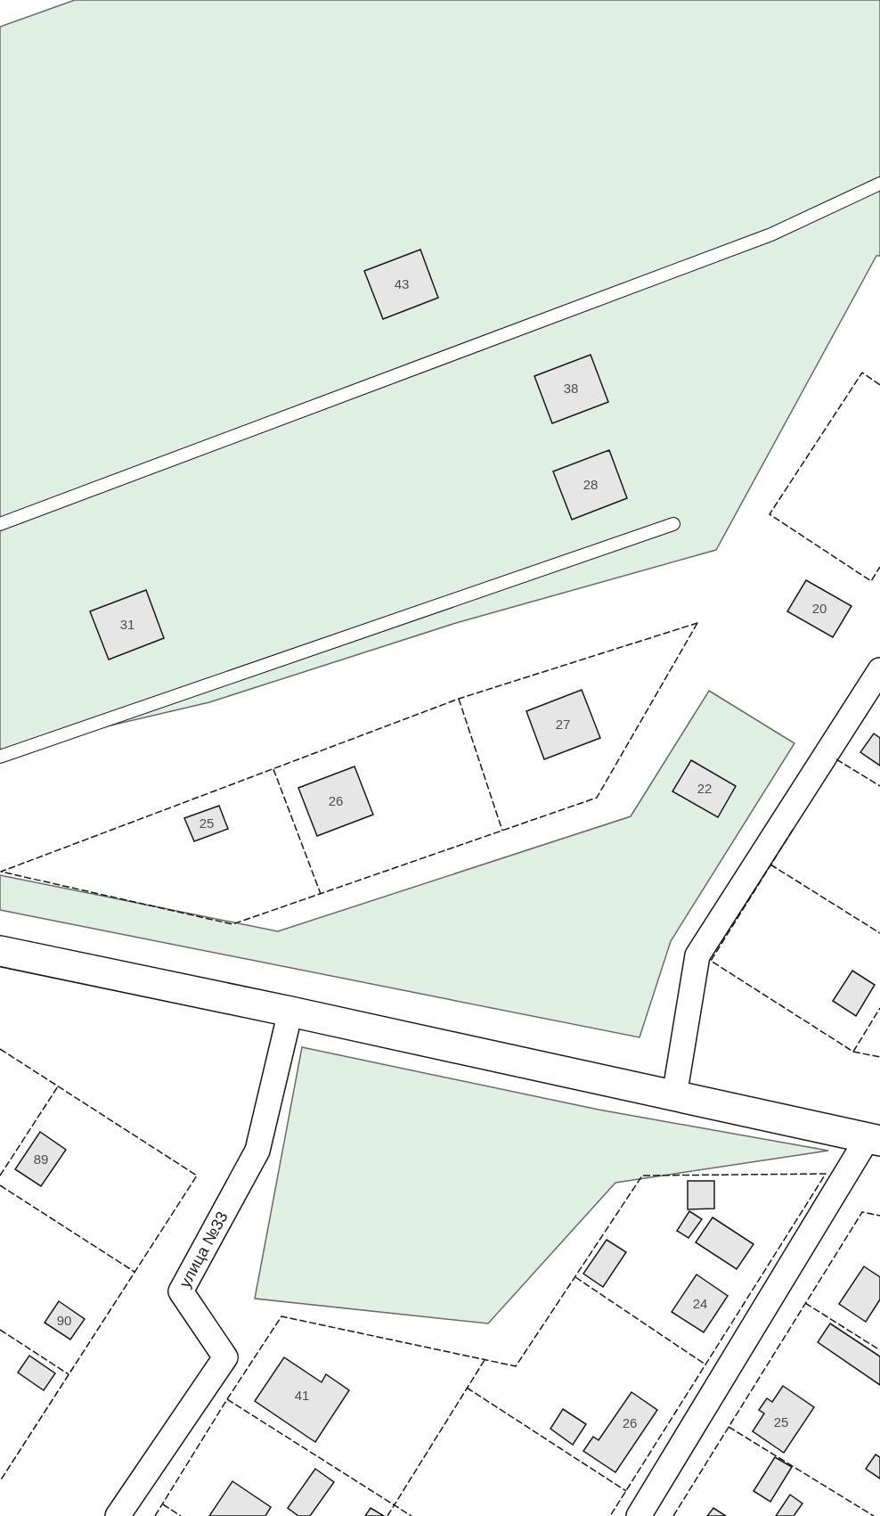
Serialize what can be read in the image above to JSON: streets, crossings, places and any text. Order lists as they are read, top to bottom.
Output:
{
  "streets": {
    "street": ["улица №33"]
  },
  "house_numbers": [
    "43",
    "38",
    "28",
    "20",
    "31",
    "27",
    "22",
    "26",
    "25",
    "89",
    "24",
    "90",
    "41",
    "25",
    "26"
  ]
}
